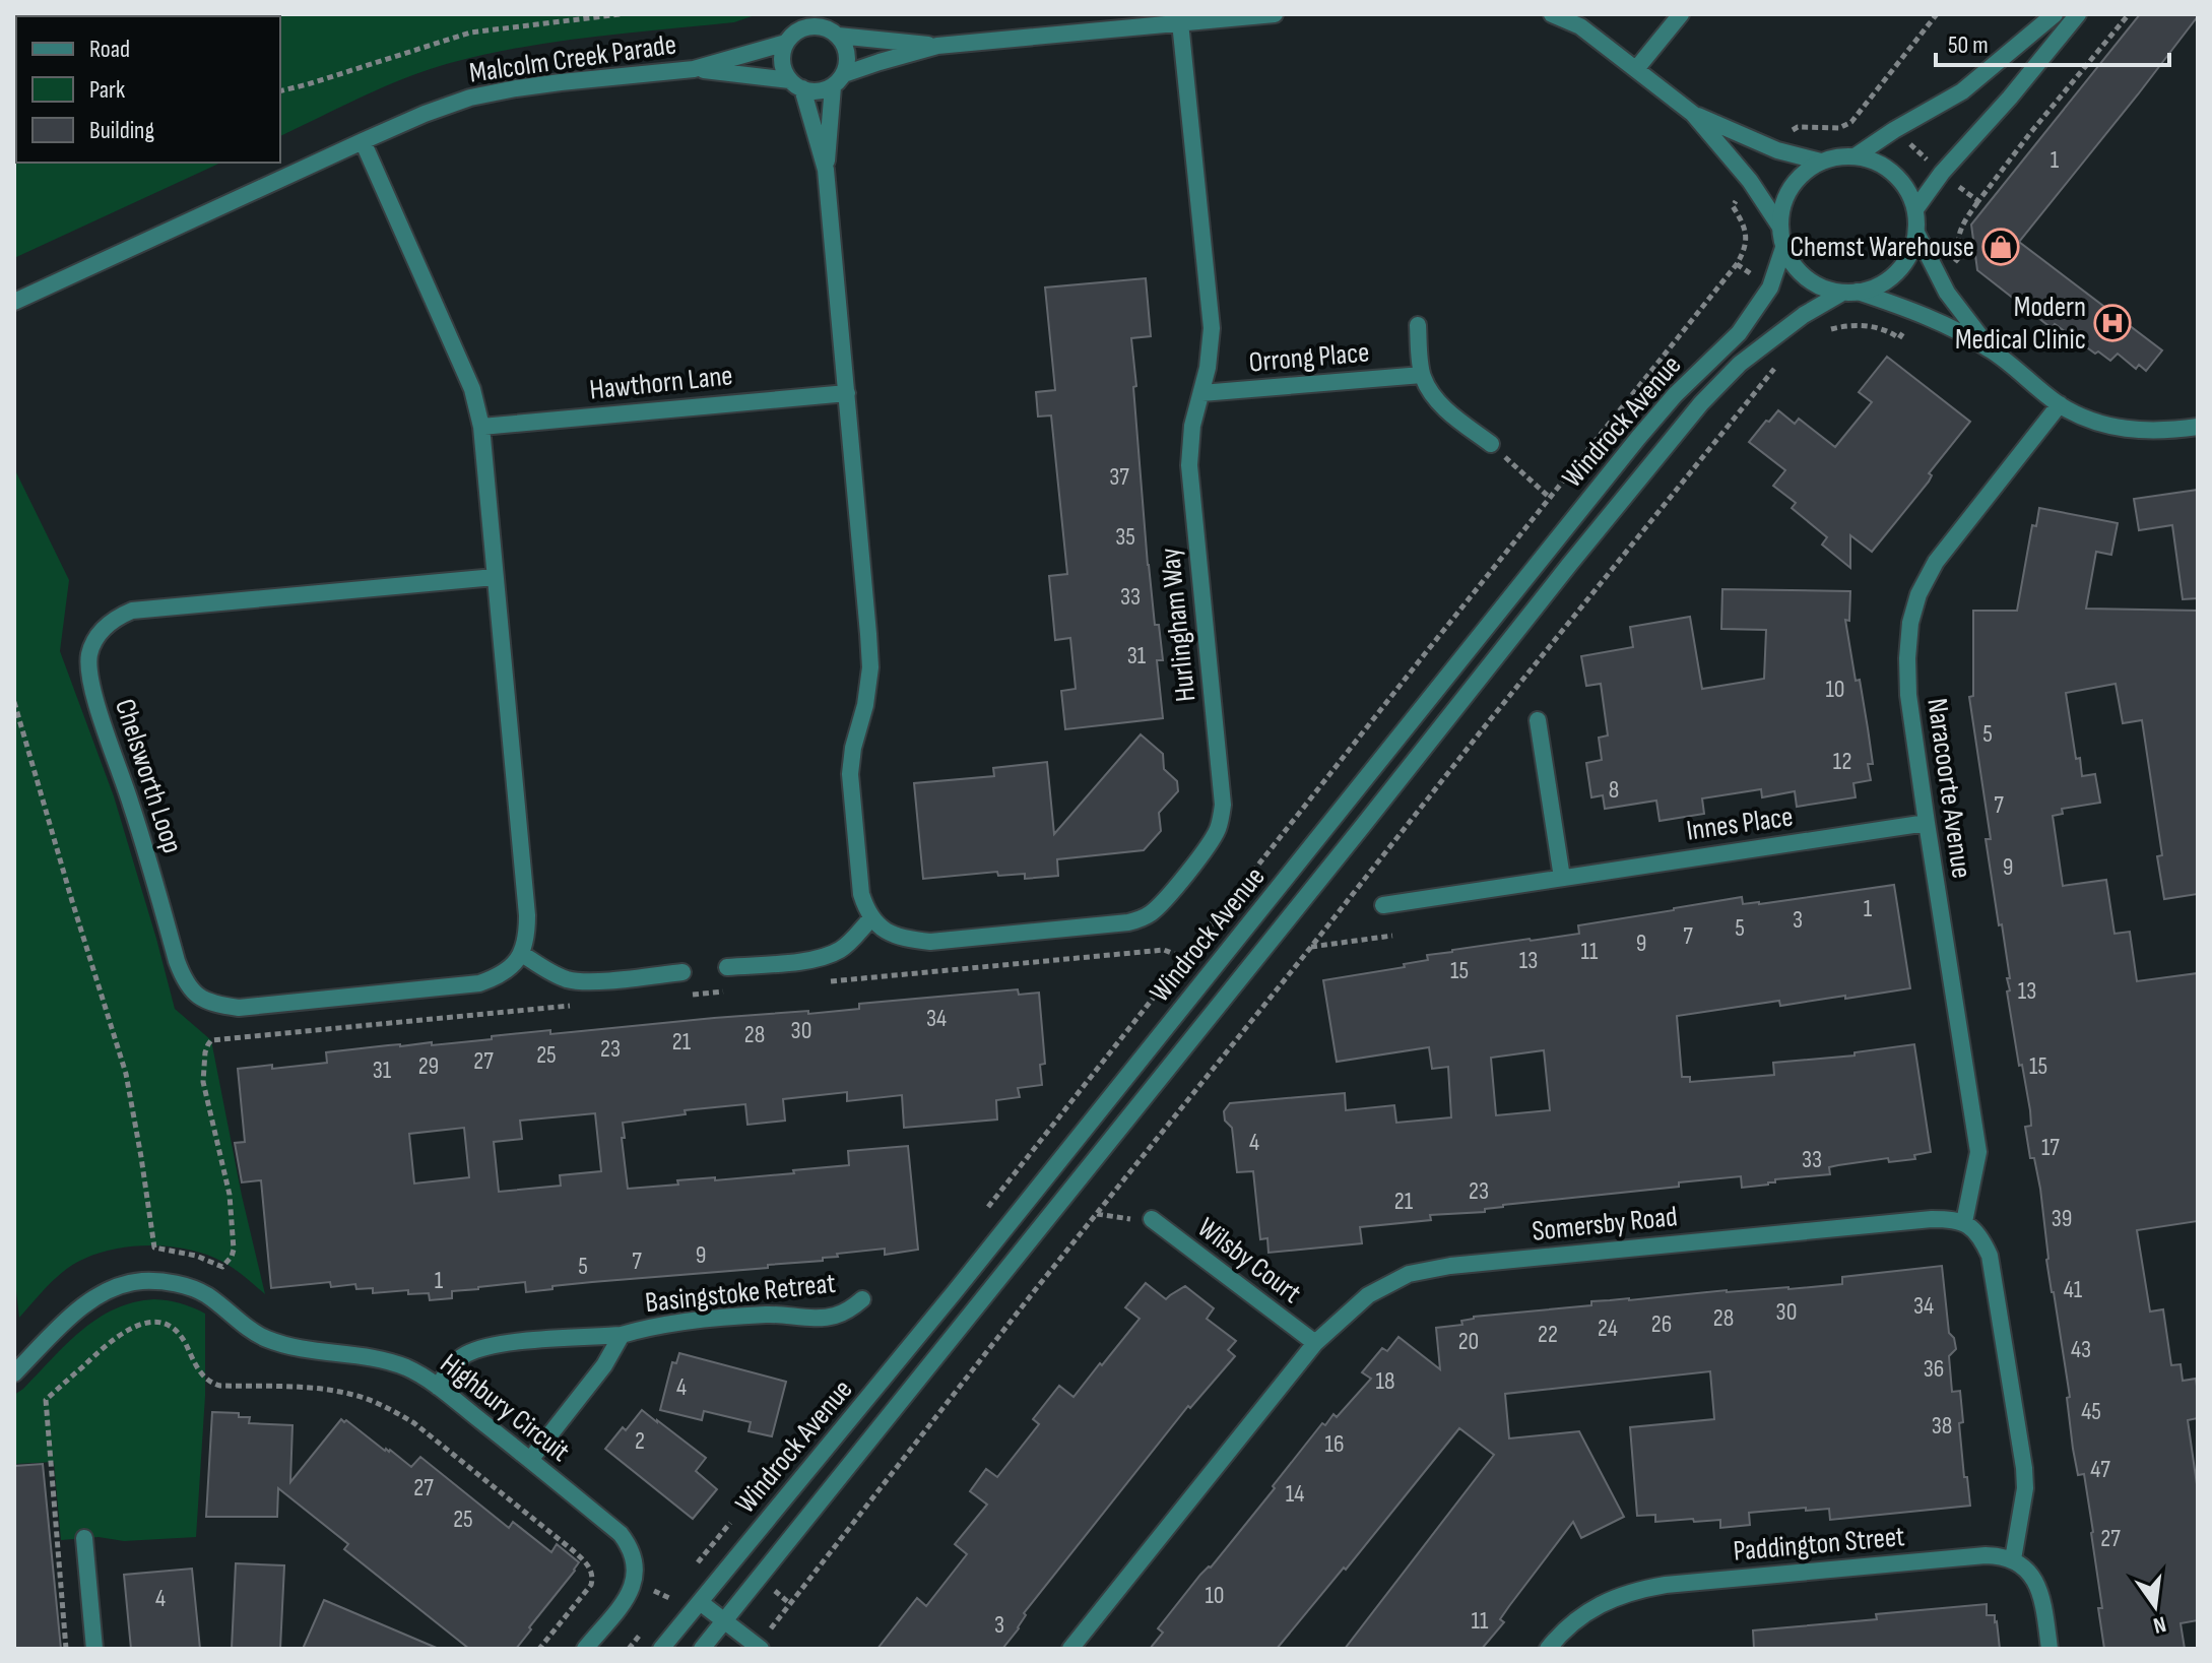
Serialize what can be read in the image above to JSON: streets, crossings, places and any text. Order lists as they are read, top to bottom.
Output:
{
  "streets": {
    "street": [
      "Malcolm Creek Parade",
      "Orrong Place",
      "Hawthorn Lane",
      "Windrock Avenue",
      "Hurlingham Way",
      "Chelsworth Loop",
      "Naracoorte Avenue",
      "Innes Place",
      "Somersby Road",
      "Wilsby Court",
      "Basingstoke Retreat",
      "Highbury Circuit",
      "Paddington Street"
    ]
  },
  "crossings": [
    ["Orrong Place", "Hurlingham Way"],
    ["Naracoorte Avenue", "Innes Place"],
    ["Naracoorte Avenue", "Somersby Road"],
    ["Somersby Road", "Wilsby Court"],
    ["Basingstoke Retreat", "Highbury Circuit"]
  ],
  "places": {
    "shop": ["Chemst Warehouse"],
    "hospital": ["Modern Medical Clinic"]
  },
  "house_numbers": [
    "1",
    "37",
    "35",
    "33",
    "31",
    "10",
    "5",
    "12",
    "8",
    "7",
    "9",
    "1",
    "3",
    "5",
    "7",
    "9",
    "11",
    "13",
    "15",
    "13",
    "34",
    "30",
    "28",
    "21",
    "23",
    "25",
    "27",
    "29",
    "15",
    "31",
    "4",
    "17",
    "33",
    "23",
    "21",
    "39",
    "9",
    "7",
    "5",
    "1",
    "41",
    "34",
    "30",
    "28",
    "26",
    "24",
    "22",
    "20",
    "43",
    "36",
    "18",
    "4",
    "45",
    "38",
    "2",
    "16",
    "47",
    "27",
    "14",
    "25",
    "27",
    "10",
    "4",
    "11",
    "3"
  ],
  "legend": ["Road", "Park", "Building"],
  "scale_bar": "50 m",
  "north": "bottom"
}
